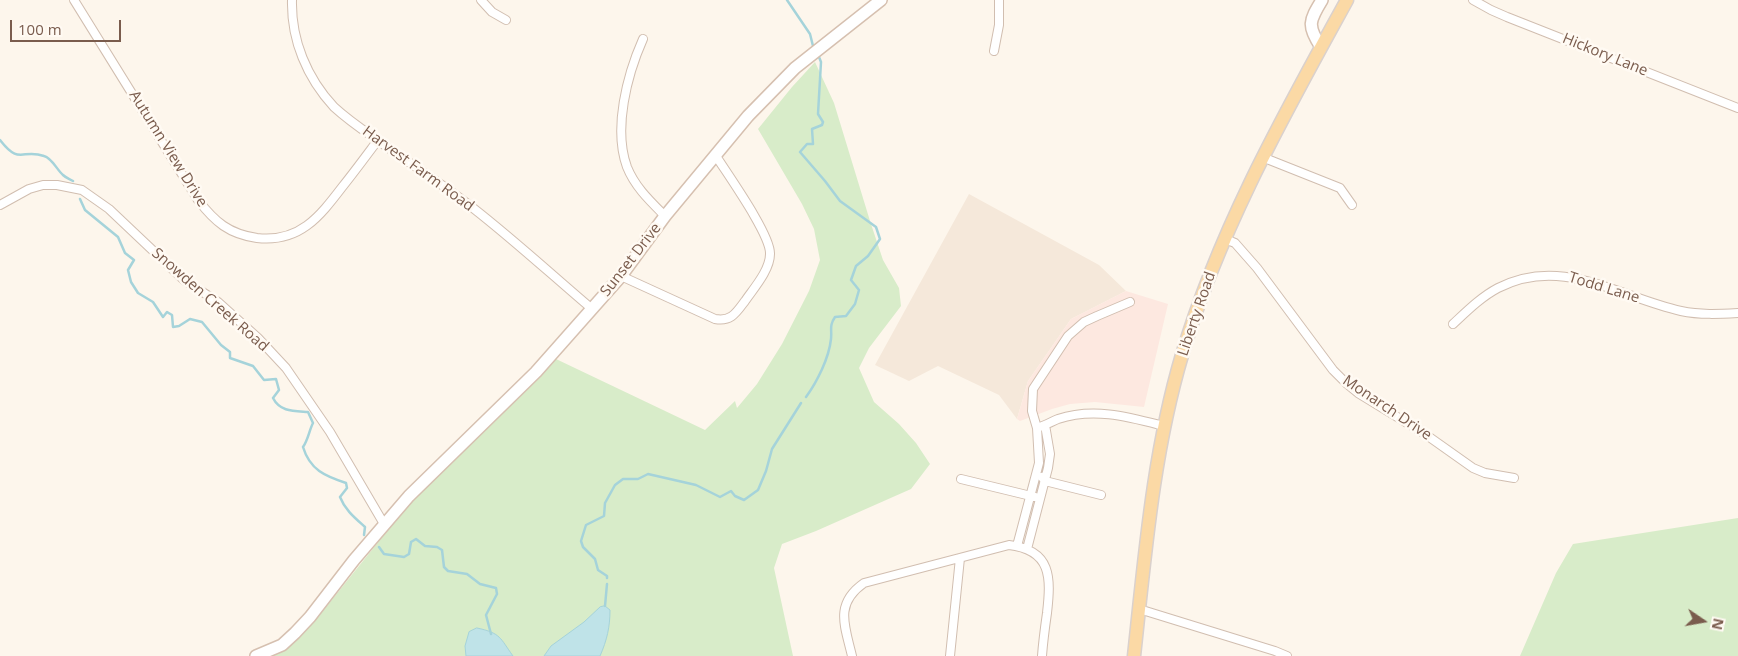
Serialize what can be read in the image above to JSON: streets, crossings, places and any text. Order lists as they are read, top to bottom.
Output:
{
  "streets": {
    "main road": ["Liberty Road"],
    "street": [
      "Hickory Lane",
      "Autumn View Drive",
      "Harvest Farm Road",
      "Sunset Drive",
      "Todd Lane",
      "Snowden Creek Road",
      "Monarch Drive"
    ]
  },
  "crossings": [
    ["Autumn View Drive", "Harvest Farm Road"],
    ["Harvest Farm Road", "Sunset Drive"],
    ["Sunset Drive", "Snowden Creek Road"],
    ["Liberty Road", "Monarch Drive"]
  ],
  "scale_bar": "100 m",
  "north": "right"
}
